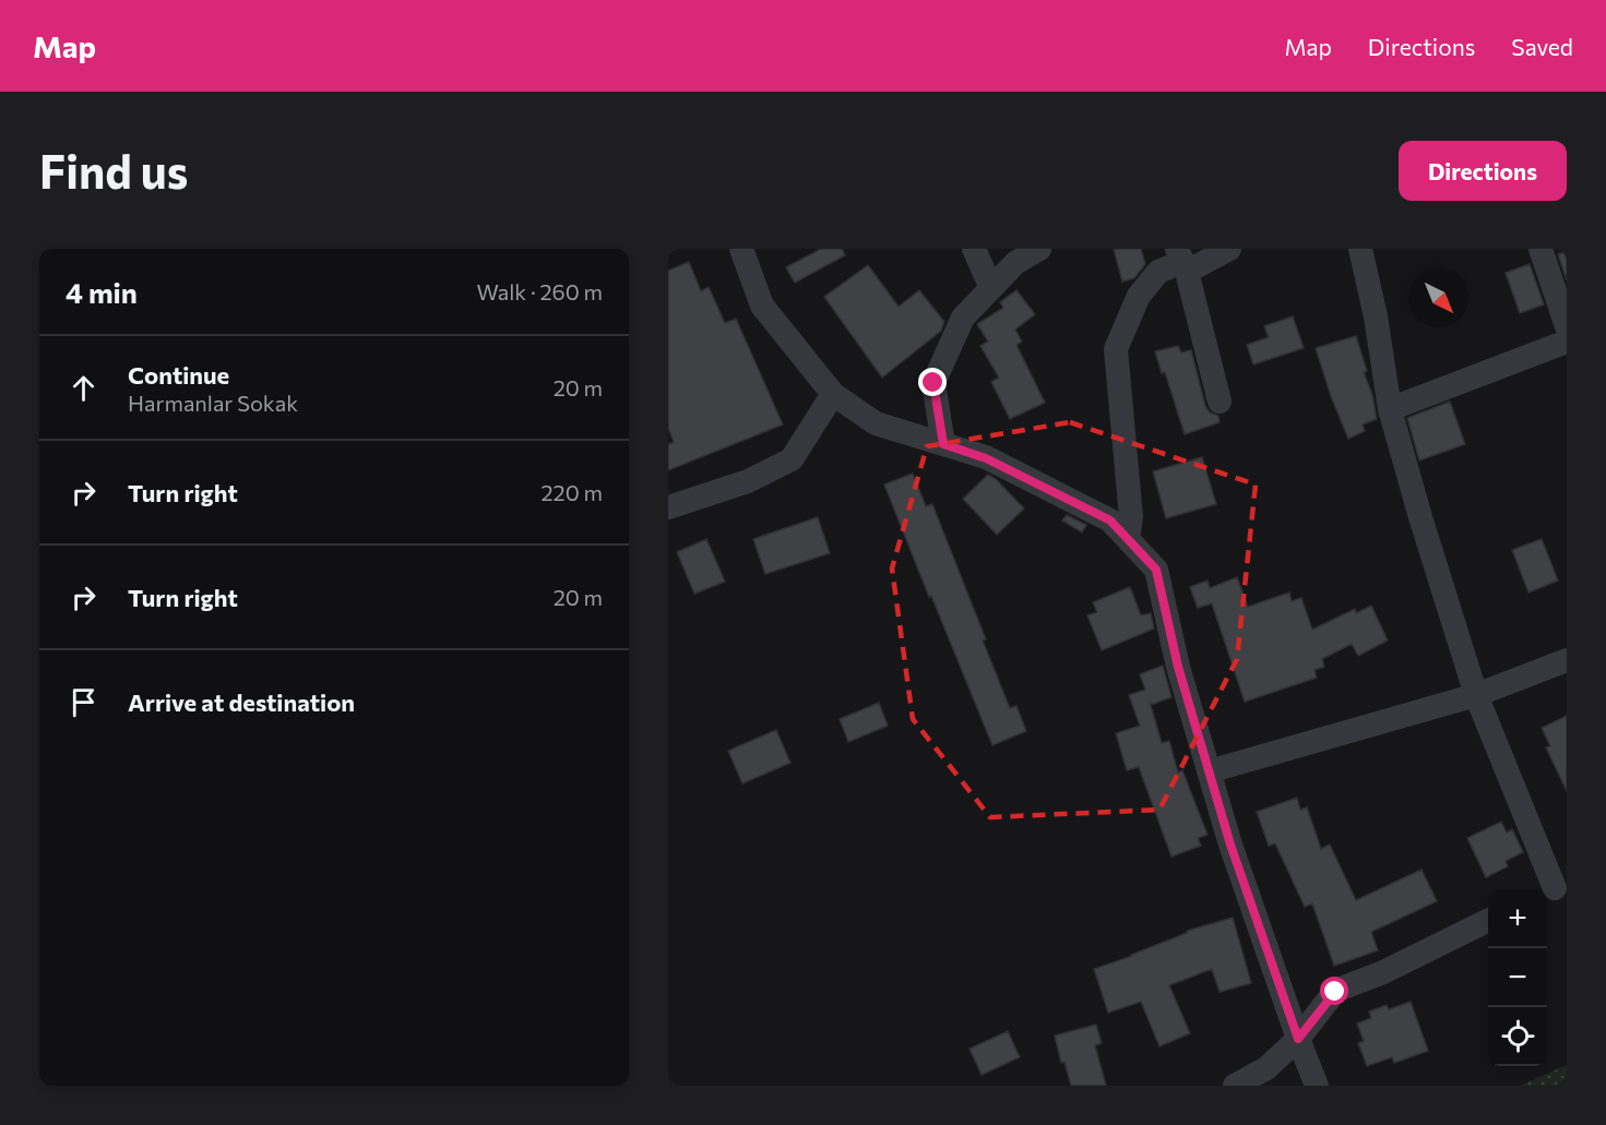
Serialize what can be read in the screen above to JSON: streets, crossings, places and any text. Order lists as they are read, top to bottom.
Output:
{
  "north": "bottom right",
  "page": {
    "header": "Map",
    "nav": ["Map", "Directions", "Saved"],
    "buttons": "Directions",
    "title": "Find us",
    "heading": ["4 min", "Walk · 260 m"],
    "list": [
      ["Continue", "Harmanlar Sokak", "20 m"],
      ["Turn right", "220 m"],
      ["Turn right", "20 m"],
      "Arrive at destination"
    ],
    "map_buttons": ["+", "−"]
  }
}
